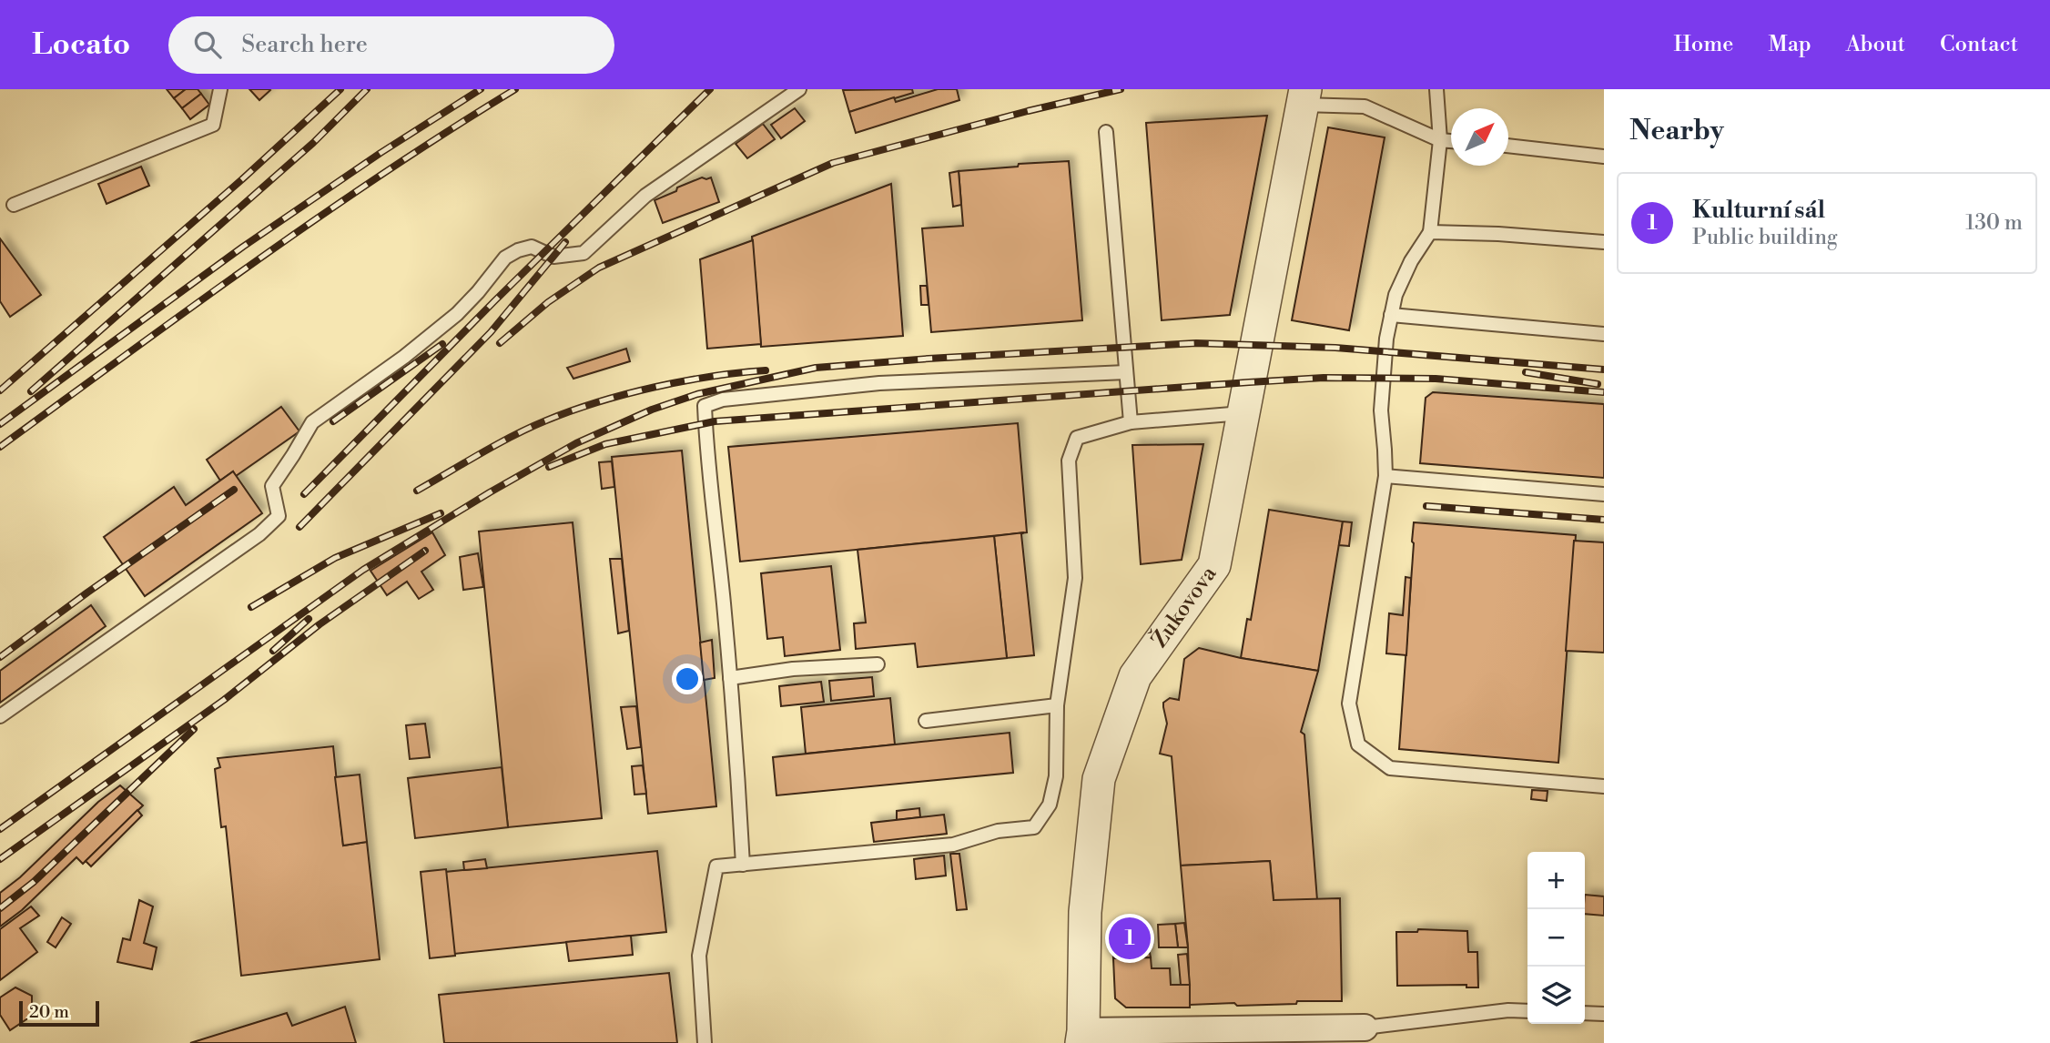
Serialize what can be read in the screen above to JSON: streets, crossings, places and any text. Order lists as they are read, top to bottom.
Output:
{
  "streets": {
    "street": ["Žukovova"]
  },
  "scale_bar": "20 m",
  "north": "top right",
  "page": {
    "header": "Locato",
    "search": "Search here",
    "nav": [
      "Home",
      "Map",
      "About",
      "Contact"
    ],
    "heading": "Nearby",
    "list": [
      {
        "mark": "1",
        "name": "Kulturní sál",
        "note": "Public building",
        "value": "130 m"
      }
    ],
    "map_buttons": ["+", "−"],
    "pins": "1",
    "scale": "20 m"
  }
}
